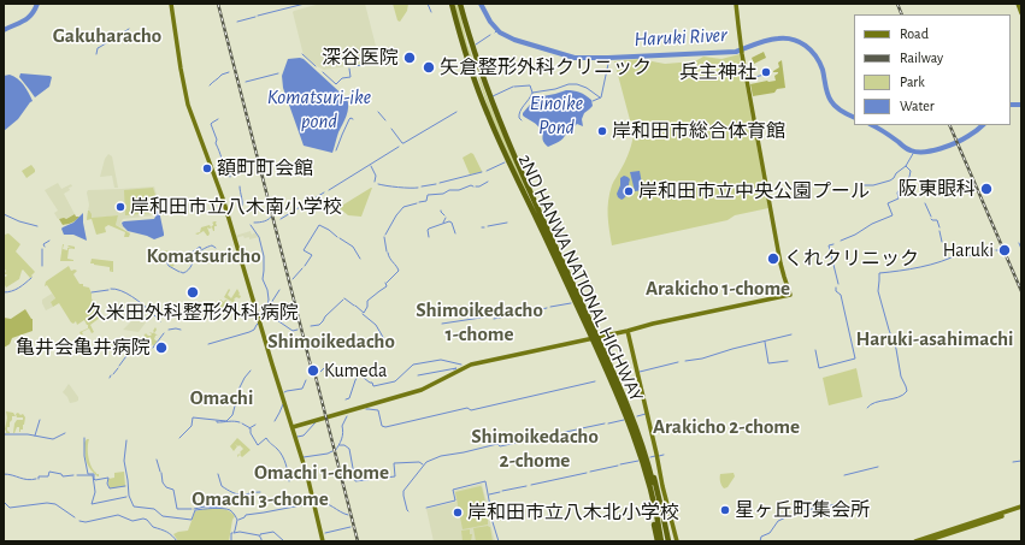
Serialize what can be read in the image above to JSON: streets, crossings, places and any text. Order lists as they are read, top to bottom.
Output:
{
  "streets": {
    "highway": ["2ND HANWA NATIONAL HIGHWAY"]
  },
  "districts": [
    "Gakuharacho",
    "Komatsuricho",
    "Arakicho 1-chome",
    "Shimoikedacho 1-chome",
    "Haruki-asahimachi",
    "Shimoikedacho",
    "Omachi",
    "Arakicho 2-chome",
    "Shimoikedacho 2-chome",
    "Omachi 1-chome",
    "Omachi 3-chome"
  ],
  "water": ["Haruki River", "Komatsuri-ike pond", "Einoike Pond"],
  "places": [
    "深谷医院",
    "矢倉整形外科クリニック",
    "兵主神社",
    "岸和田市総合体育館",
    "額町町会館",
    "阪東眼科",
    "岸和田市立中央公園プール",
    "岸和田市立八木南小学校",
    "Haruki",
    "くれクリニック",
    "久米田外科整形外科病院",
    "亀井会亀井病院",
    "Kumeda",
    "星ヶ丘町集会所",
    "岸和田市立八木北小学校"
  ],
  "legend": [
    "Road",
    "Railway",
    "Park",
    "Water"
  ]
}
